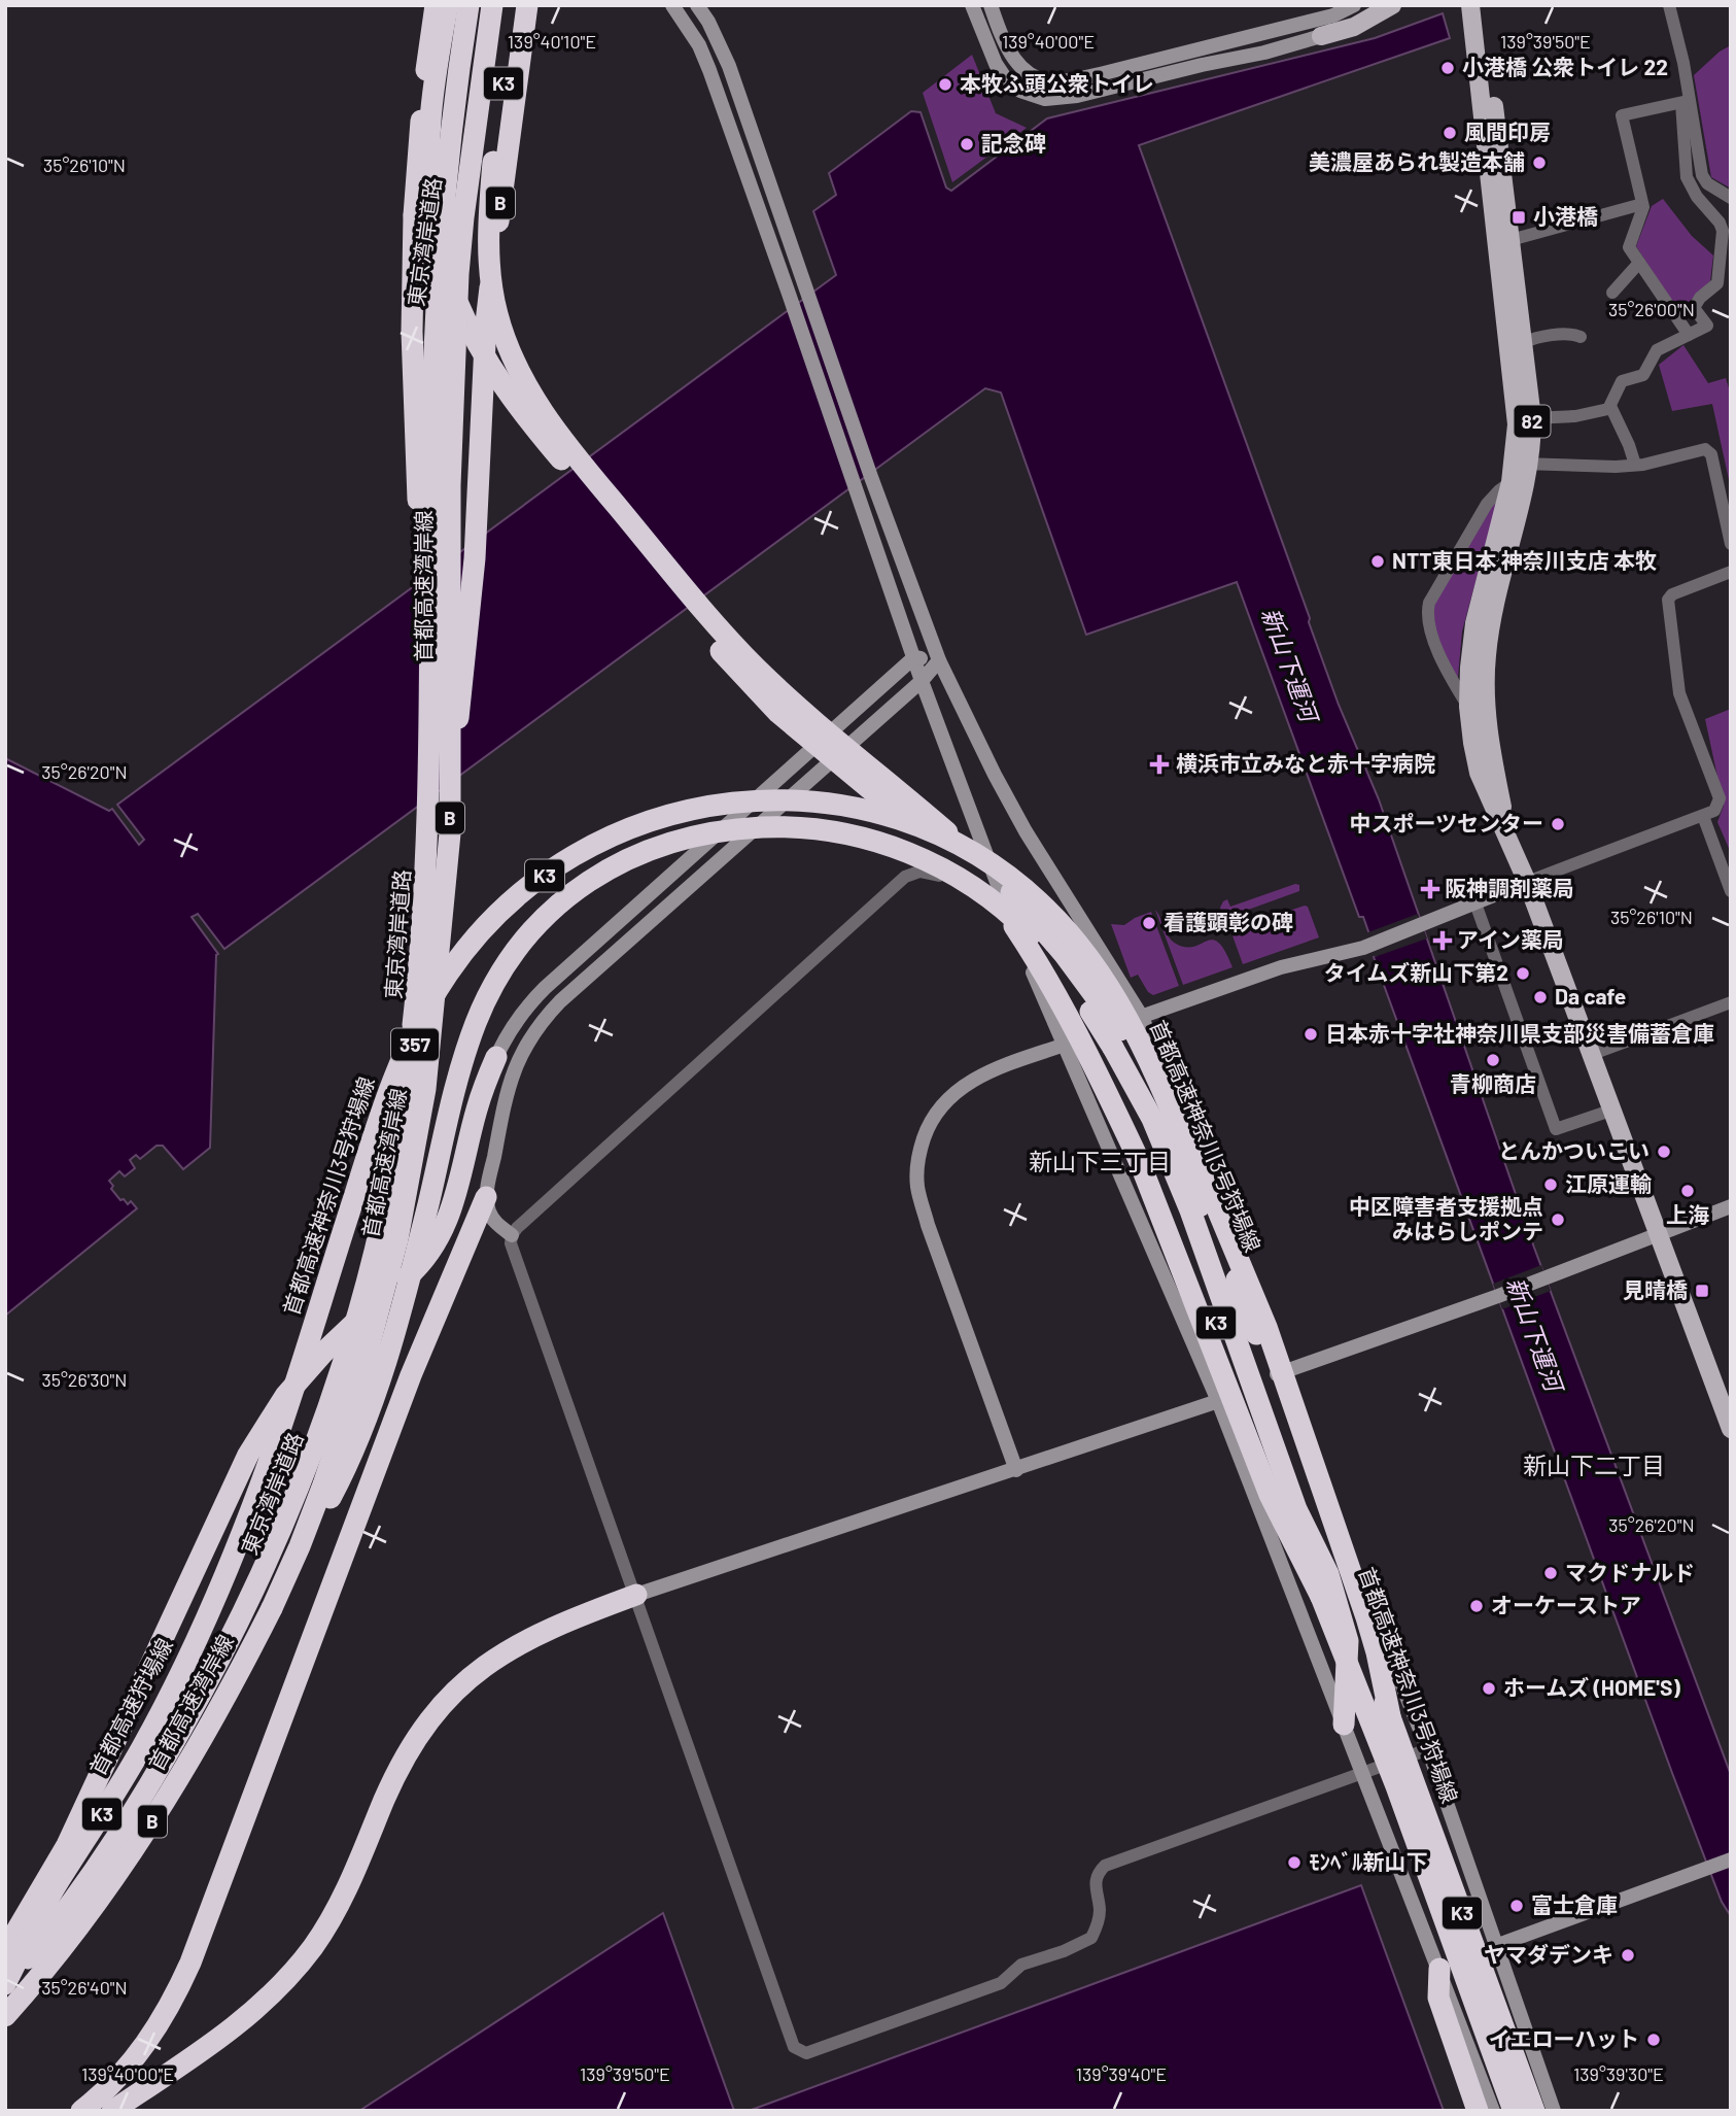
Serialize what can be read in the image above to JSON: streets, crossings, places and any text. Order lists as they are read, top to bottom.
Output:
{
  "streets": {
    "highway": [
      "K3",
      "B",
      "東京湾岸道路",
      "首都高速湾岸線",
      "357",
      "首都高速神奈川3号狩場線",
      "首都高速狩場線"
    ],
    "main road": ["82"]
  },
  "crossings": [
    ["K3", "首都高速湾岸線"],
    ["K3", "首都高速神奈川3号狩場線"],
    ["B", "首都高速湾岸線"],
    ["東京湾岸道路", "首都高速湾岸線"],
    ["東京湾岸道路", "首都高速狩場線"],
    ["首都高速湾岸線", "首都高速狩場線"],
    ["首都高速神奈川3号狩場線", "首都高速狩場線"]
  ],
  "districts": ["新山下三丁目", "新山下二丁目"],
  "water": ["新山下運河"],
  "places": {
    "other": [
      "小港橋 公衆トイレ 22",
      "本牧ふ頭公衆トイレ",
      "風間印房",
      "記念碑",
      "美濃屋あられ製造本舗",
      "NTT東日本 神奈川支店 本牧",
      "中スポーツセンター",
      "看護顕彰の碑",
      "タイムズ新山下第2",
      "Da cafe",
      "日本赤十字社神奈川県支部災害備蓄倉庫",
      "青柳商店",
      "とんかついこい",
      "江原運輸",
      "上海",
      "中区障害者支援拠点 みはらしポンテ",
      "マクドナルド",
      "オーケーストア",
      "ホームズ (HOME'S)",
      "ﾓﾝﾍﾞﾙ新山下",
      "富士倉庫",
      "ヤマダデンキ",
      "イエローハット"
    ],
    "transit": ["小港橋", "見晴橋"],
    "health": ["横浜市立みなと赤十字病院", "阪神調剤薬局", "アイン薬局"]
  },
  "coordinates": [
    "139°40'10\"E",
    "139°40'00\"E",
    "139°39'50\"E",
    "35°26'10\"N",
    "35°26'00\"N",
    "35°26'20\"N",
    "35°26'30\"N",
    "35°26'40\"N",
    "139°39'40\"E",
    "139°39'30\"E"
  ]
}
